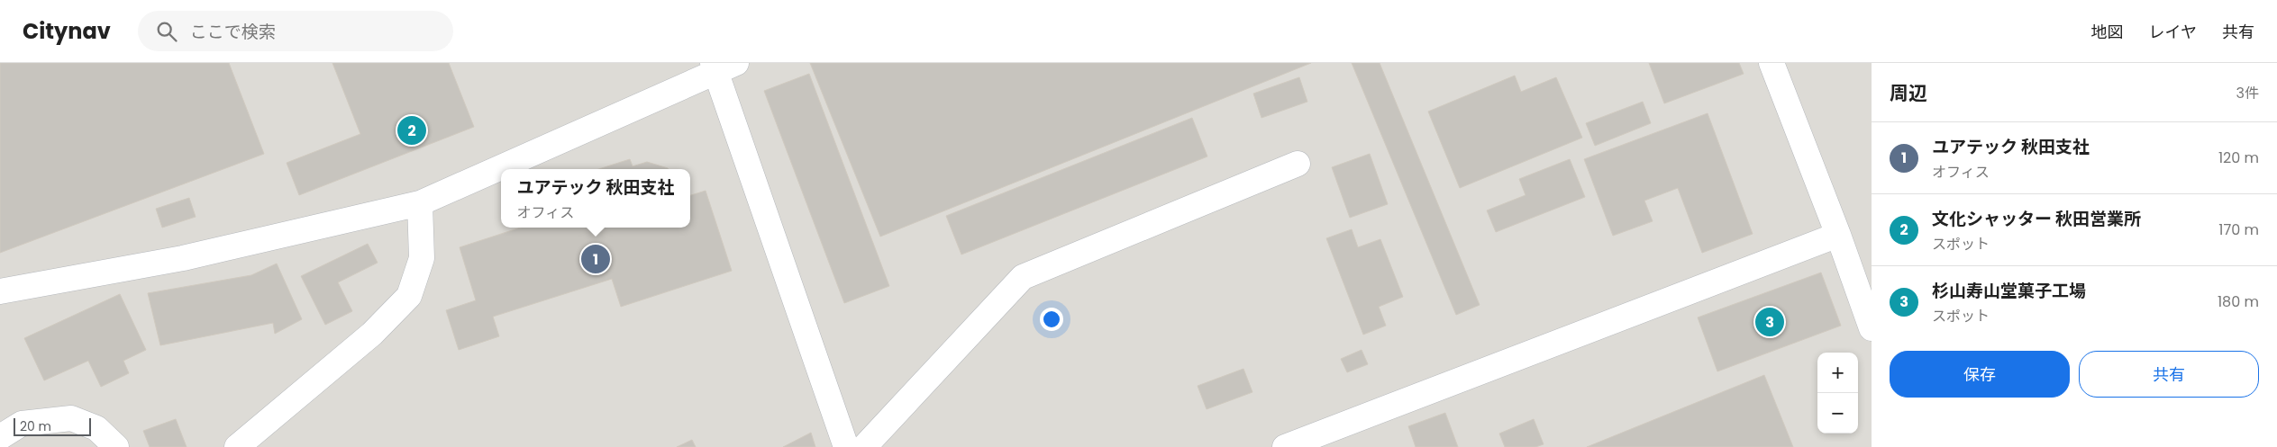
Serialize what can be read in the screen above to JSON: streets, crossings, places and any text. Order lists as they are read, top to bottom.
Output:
{
  "scale_bar": "20 m",
  "page": {
    "header": "Citynav",
    "search": "ここで検索",
    "nav": ["地図", "レイヤ", "共有"],
    "heading": ["周辺", "3件"],
    "pins": ["2", "1", "3"],
    "list": [
      {
        "mark": "1",
        "name": "ユアテック 秋田支社",
        "note": "オフィス",
        "value": "120 m"
      },
      {
        "mark": "2",
        "name": "文化シャッター 秋田営業所",
        "note": "スポット",
        "value": "170 m"
      },
      {
        "mark": "3",
        "name": "杉山寿山堂菓子工場",
        "note": "スポット",
        "value": "180 m"
      }
    ],
    "popup": ["ユアテック 秋田支社", "オフィス"],
    "buttons": ["保存", "共有"],
    "map_buttons": ["+", "−"],
    "scale": "20 m"
  }
}
